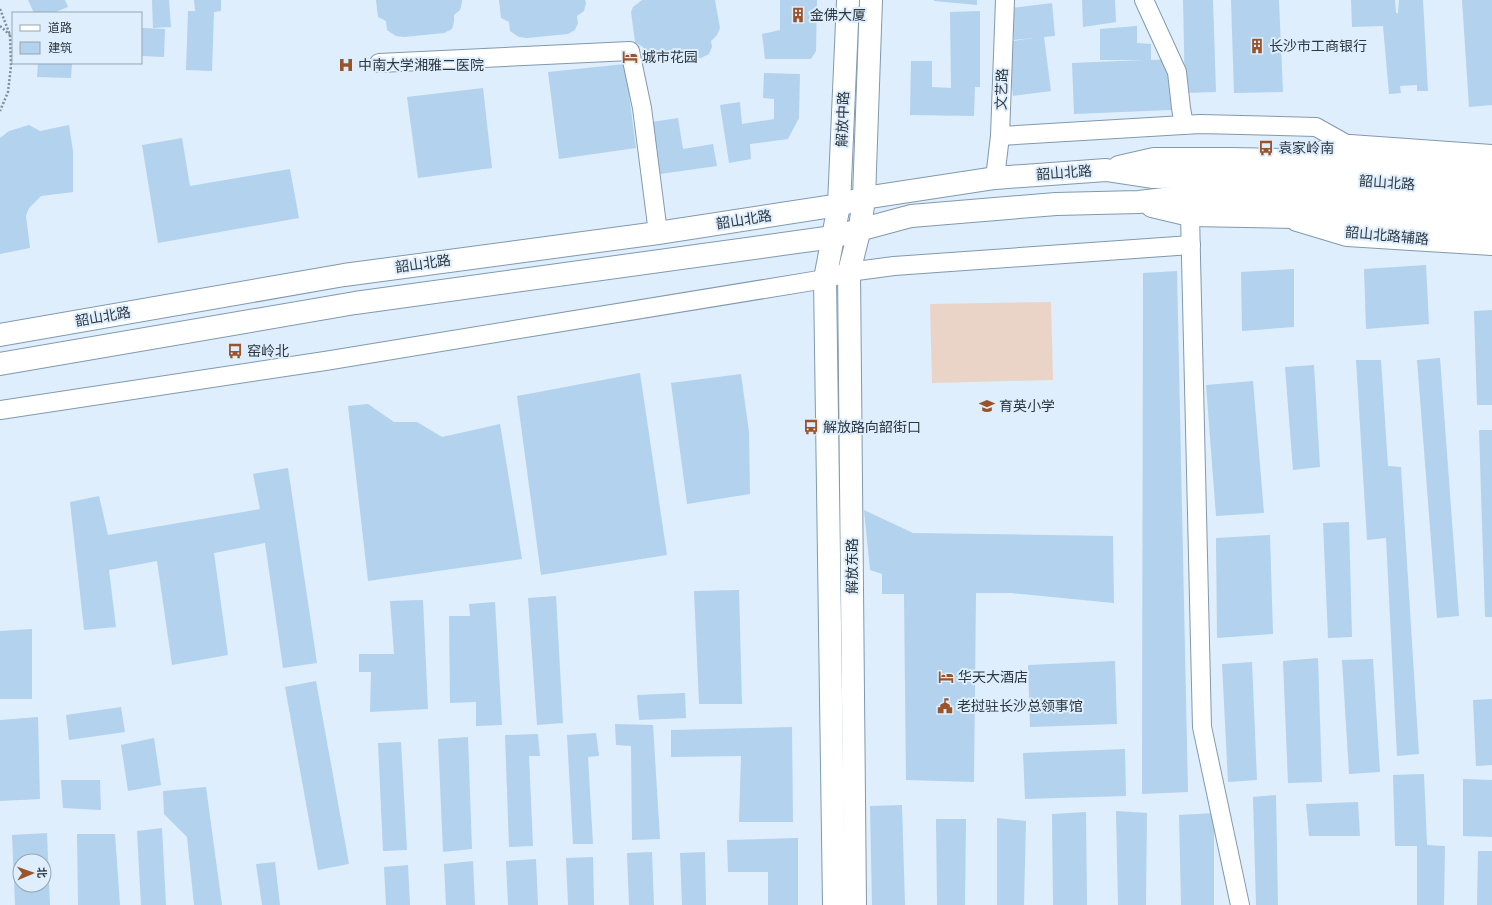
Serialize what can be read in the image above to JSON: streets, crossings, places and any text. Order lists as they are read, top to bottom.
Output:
{
  "streets": {
    "main road": [
      "解放中路",
      "韶山北路",
      "韶山北路辅路",
      "解放东路"
    ],
    "street": ["文艺路"]
  },
  "crossings": [
    ["文艺路", "韶山北路"],
    ["解放中路", "韶山北路"],
    ["解放中路", "解放东路"],
    ["韶山北路", "解放东路"]
  ],
  "places": {
    "building": ["金佛大厦", "长沙市工商银行"],
    "hotel": ["城市花园", "华天大酒店"],
    "hospital": ["中南大学湘雅二医院"],
    "bus stop": ["袁家岭南", "窑岭北", "解放路向韶街口"],
    "school or university": ["育英小学"],
    "public building": ["老挝驻长沙总领事馆"]
  },
  "legend": ["道路", "建筑"],
  "north": "right"
}
